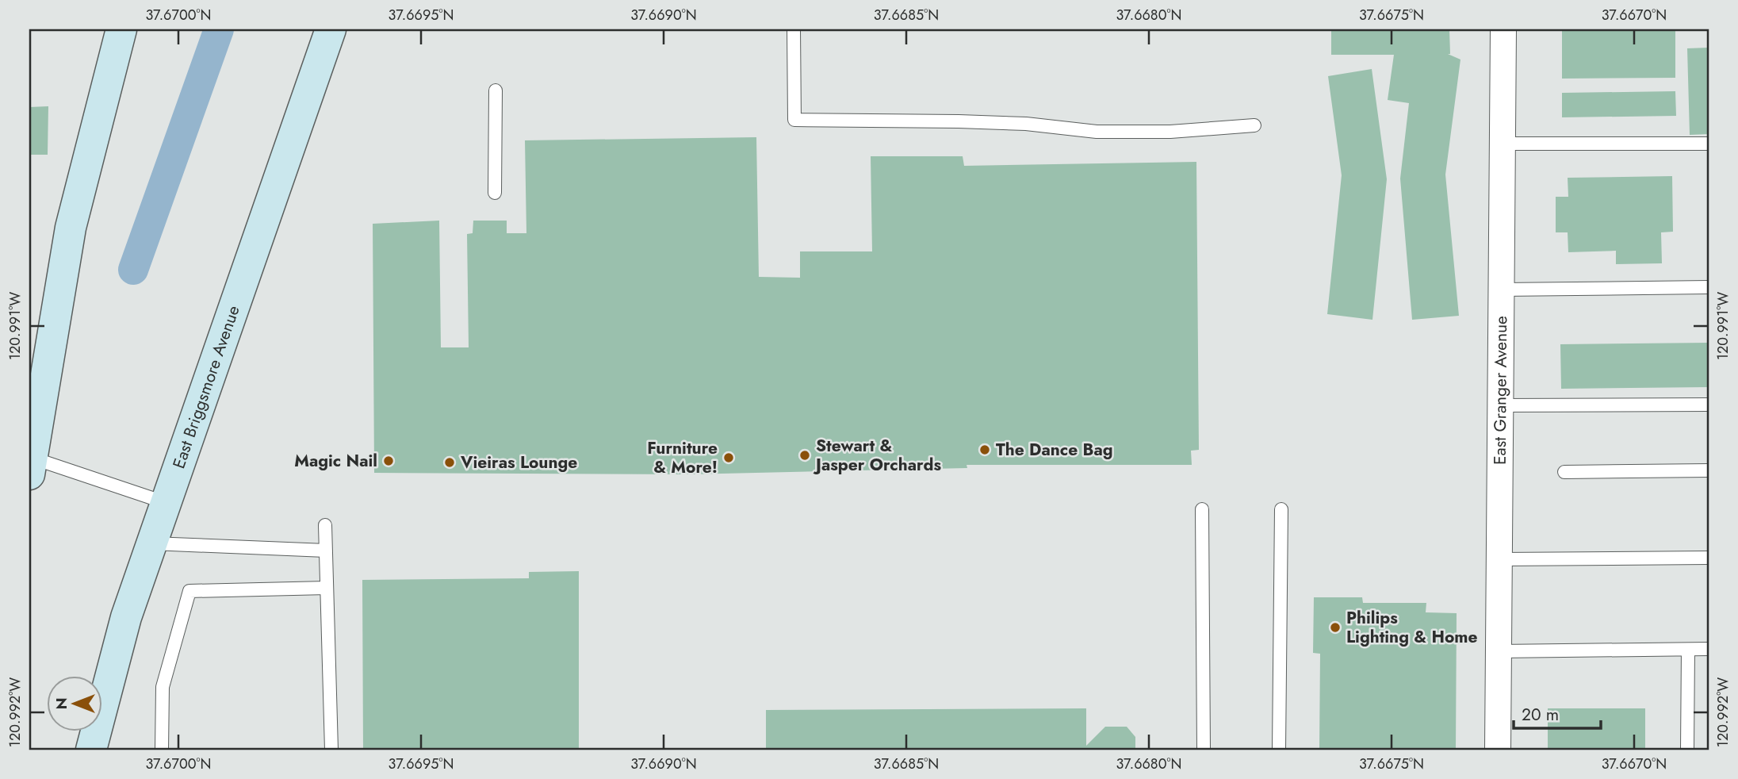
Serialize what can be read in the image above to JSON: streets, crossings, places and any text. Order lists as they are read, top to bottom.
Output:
{
  "streets": {
    "main road": ["East Briggsmore Avenue"],
    "street": ["East Granger Avenue"]
  },
  "places": [
    "The Dance Bag",
    "Stewart & Jasper Orchards",
    "Furniture & More!",
    "Magic Nail",
    "Vieiras Lounge",
    "Philips Lighting & Home"
  ],
  "scale_bar": "20 m",
  "north": "left",
  "coordinates": [
    "37.6700°N",
    "37.6695°N",
    "37.6690°N",
    "37.6685°N",
    "37.6680°N",
    "37.6675°N",
    "37.6670°N",
    "120.991°W",
    "120.992°W"
  ]
}
